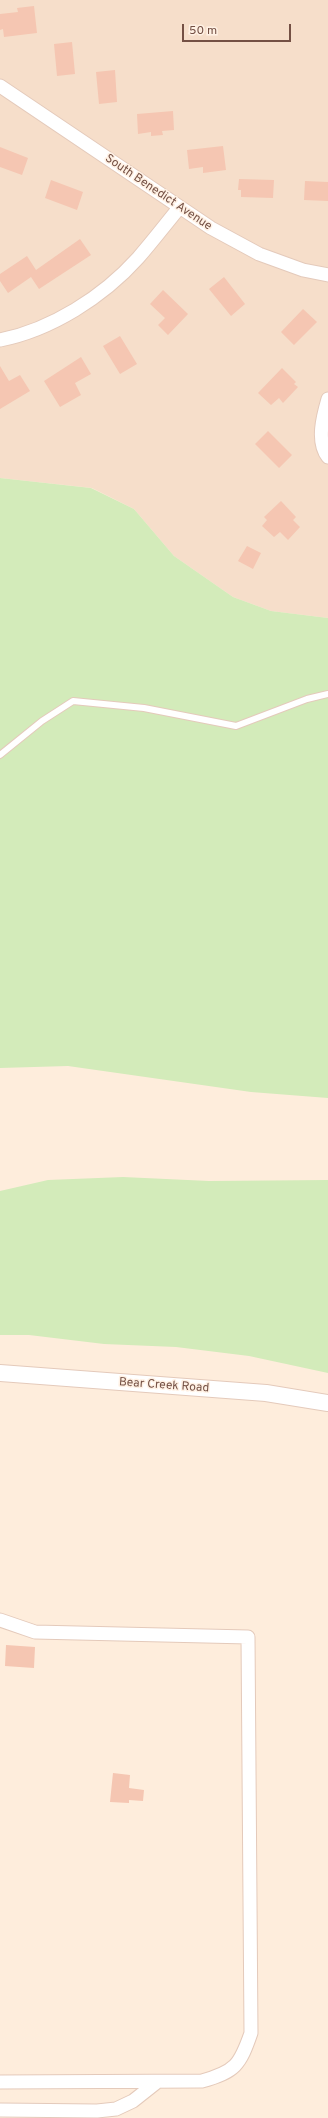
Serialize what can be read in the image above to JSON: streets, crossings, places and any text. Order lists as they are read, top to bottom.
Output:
{
  "streets": {
    "street": ["South Benedict Avenue", "Bear Creek Road"]
  },
  "scale_bar": "50 m"
}
